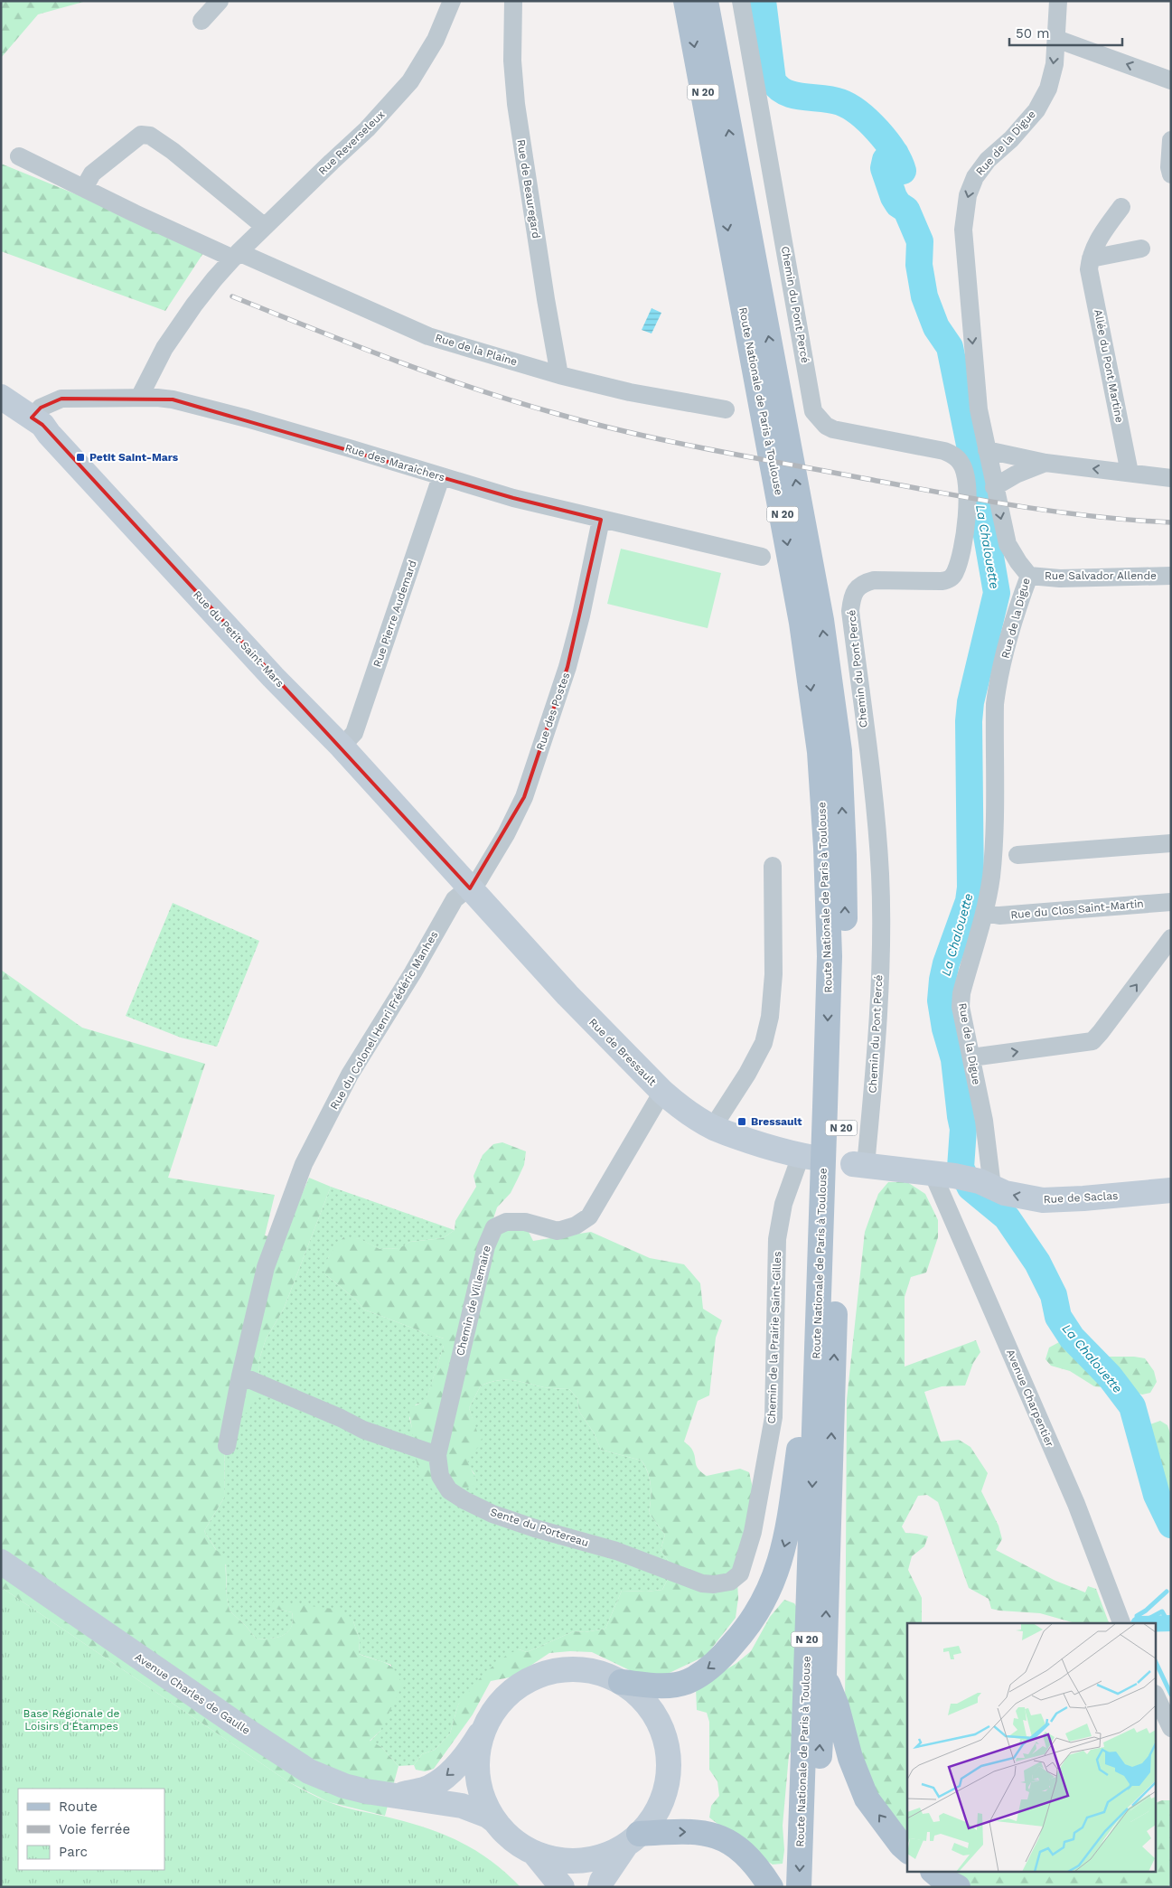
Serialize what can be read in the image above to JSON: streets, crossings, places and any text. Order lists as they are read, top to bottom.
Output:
{
  "streets": {
    "main road": ["N 20", "Route Nationale de Paris à Toulouse"],
    "street": [
      "Rue Reverseleux",
      "Rue de la Digue",
      "Rue de Beauregard",
      "Chemin du Pont Percé",
      "Rue de la Plaine",
      "Allée du Pont Martine",
      "Rue des Maraichers",
      "Rue Salvador Allende",
      "Rue Pierre Audemard",
      "Rue du Petit Saint-Mars",
      "Rue des Postes",
      "Rue du Clos Saint-Martin",
      "Rue du Colonel Henri Frédéric Manhes",
      "Rue de Bressault",
      "Rue de Saclas",
      "Chemin de Villemaire",
      "Chemin de la Prairie Saint-Gilles",
      "Avenue Charpentier",
      "Sente du Portereau",
      "Avenue Charles de Gaulle"
    ]
  },
  "crossings": [
    ["Rue Reverseleux", "Rue de la Plaine"],
    ["Rue Reverseleux", "Rue des Maraichers"],
    ["Rue de la Digue", "Rue Salvador Allende"],
    ["Rue de la Digue", "Rue du Clos Saint-Martin"],
    ["Rue de la Digue", "Rue de Saclas"],
    ["Rue de Beauregard", "Rue de la Plaine"],
    ["Rue des Maraichers", "Rue Pierre Audemard"],
    ["Rue des Maraichers", "Rue du Petit Saint-Mars"],
    ["Rue des Maraichers", "Rue des Postes"],
    ["Rue Pierre Audemard", "Rue du Petit Saint-Mars"],
    ["Rue du Petit Saint-Mars", "Rue des Postes"],
    ["Rue du Petit Saint-Mars", "Rue du Colonel Henri Frédéric Manhes"],
    ["Rue du Petit Saint-Mars", "Rue de Bressault"],
    ["Rue des Postes", "Rue du Colonel Henri Frédéric Manhes"],
    ["Rue des Postes", "Rue de Bressault"],
    ["Rue du Colonel Henri Frédéric Manhes", "Rue de Bressault"],
    ["Rue de Bressault", "Chemin de Villemaire"],
    ["Rue de Bressault", "Chemin de la Prairie Saint-Gilles"],
    ["Chemin de Villemaire", "Sente du Portereau"],
    ["Chemin de la Prairie Saint-Gilles", "Sente du Portereau"]
  ],
  "one_way": ["Rue de la Digue", "Rue de Saclas"],
  "water": ["La Chalouette"],
  "parks": ["Base Régionale de Loisirs d'Étampes"],
  "places": {
    "transit": ["Petit Saint-Mars", "Bressault"]
  },
  "legend": ["Route", "Voie ferrée", "Parc"],
  "scale_bar": "50 m"
}
